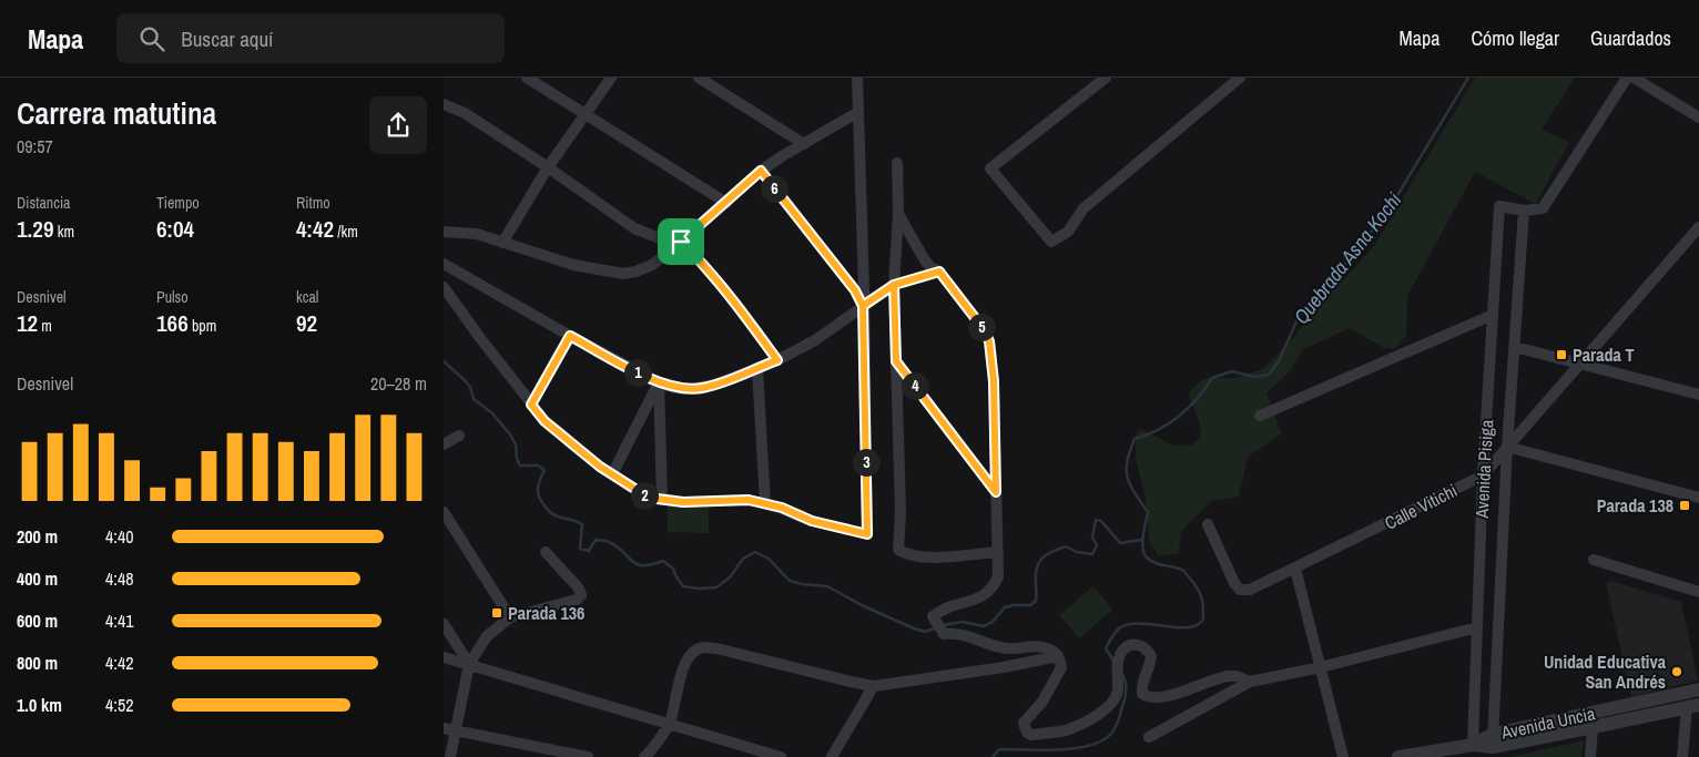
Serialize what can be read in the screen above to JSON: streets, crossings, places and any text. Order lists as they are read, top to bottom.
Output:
{
  "streets": {
    "street": ["Avenida Pisiga", "Calle Vitichi", "Avenida Uncia"]
  },
  "crossings": [
    ["Avenida Pisiga", "Calle Vitichi"],
    ["Avenida Pisiga", "Avenida Uncia"]
  ],
  "water": ["Quebrada Asna Kochi"],
  "places": {
    "transit": ["Parada T", "Parada 138", "Parada 136"],
    "other": ["Unidad Educativa San Andrés"]
  },
  "page": {
    "header": "Mapa",
    "search": "Buscar aquí",
    "nav": ["Mapa", "Cómo llegar", "Guardados"],
    "heading": ["Carrera matutina", "09:57"],
    "stats": [
      ["Distancia", "1.29 km"],
      ["Tiempo", "6:04"],
      ["Ritmo", "4:42 /km"],
      ["Desnivel", "12 m"],
      ["Pulso", "166 bpm"],
      ["kcal", "92"]
    ],
    "pins": [
      "6",
      "5",
      "1",
      "4",
      "3",
      "2"
    ],
    "chart": ["Desnivel", "20–28 m"],
    "list": [
      {
        "name": "200 m",
        "note": "4:40"
      },
      {
        "name": "400 m",
        "note": "4:48"
      },
      {
        "name": "600 m",
        "note": "4:41"
      },
      {
        "name": "800 m",
        "note": "4:42"
      },
      {
        "name": "1.0 km",
        "note": "4:52"
      }
    ]
  }
}
